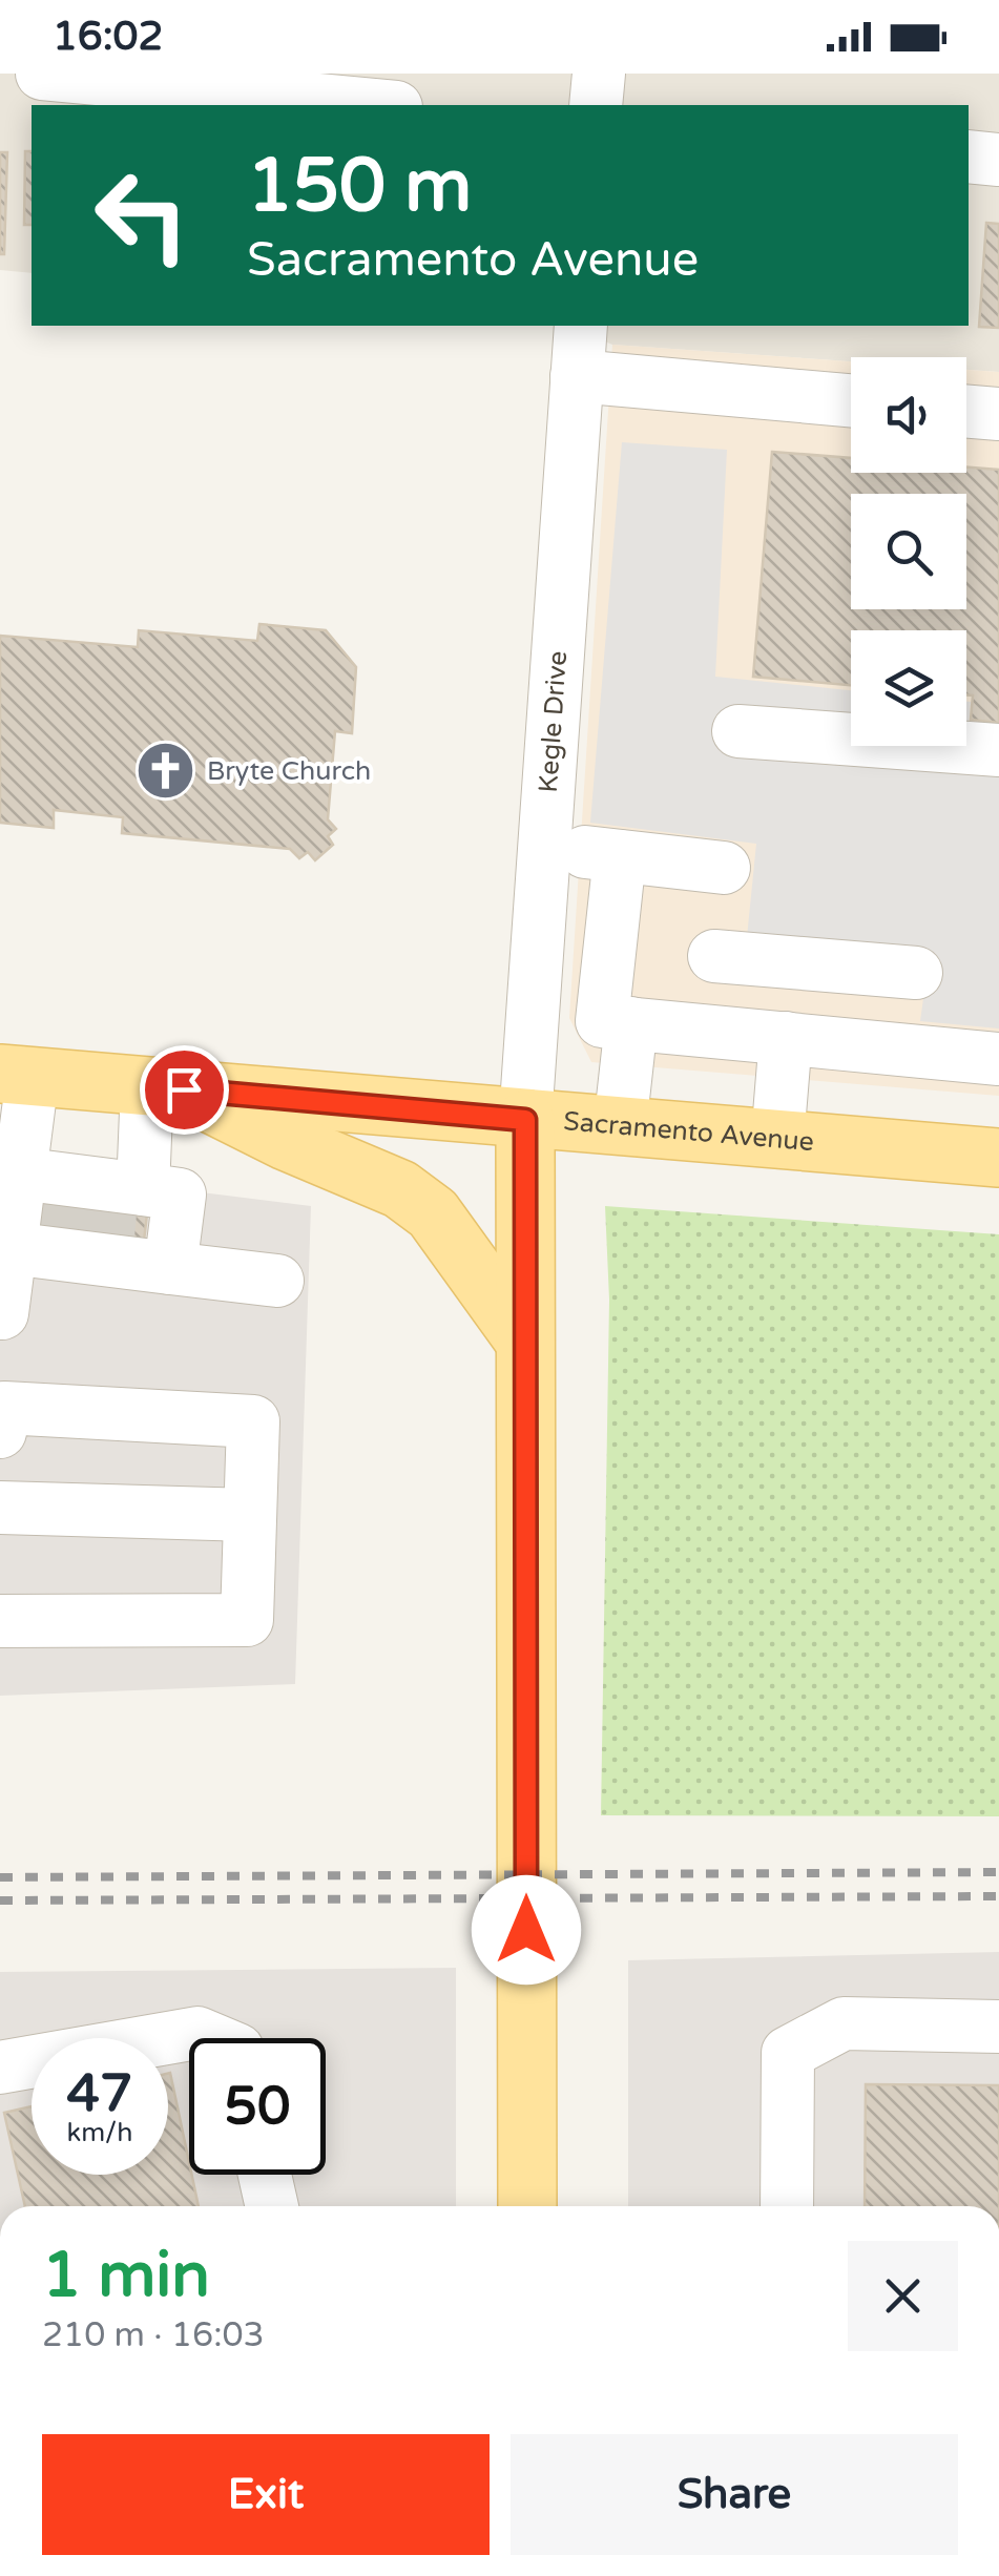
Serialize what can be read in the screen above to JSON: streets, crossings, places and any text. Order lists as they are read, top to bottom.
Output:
{
  "streets": {
    "main road": ["Sacramento Avenue"],
    "street": ["Kegle Drive"]
  },
  "crossings": [
    ["Kegle Drive", "Sacramento Avenue"]
  ],
  "places": {
    "church": ["Bryte Church"]
  },
  "page": {
    "status": "16:02",
    "turn": ["150 m", "Sacramento Avenue"],
    "speed": "47 km/h",
    "limit": "50",
    "heading": ["1 min", "210 m · 16:03"],
    "buttons": ["Exit", "Share"]
  }
}
